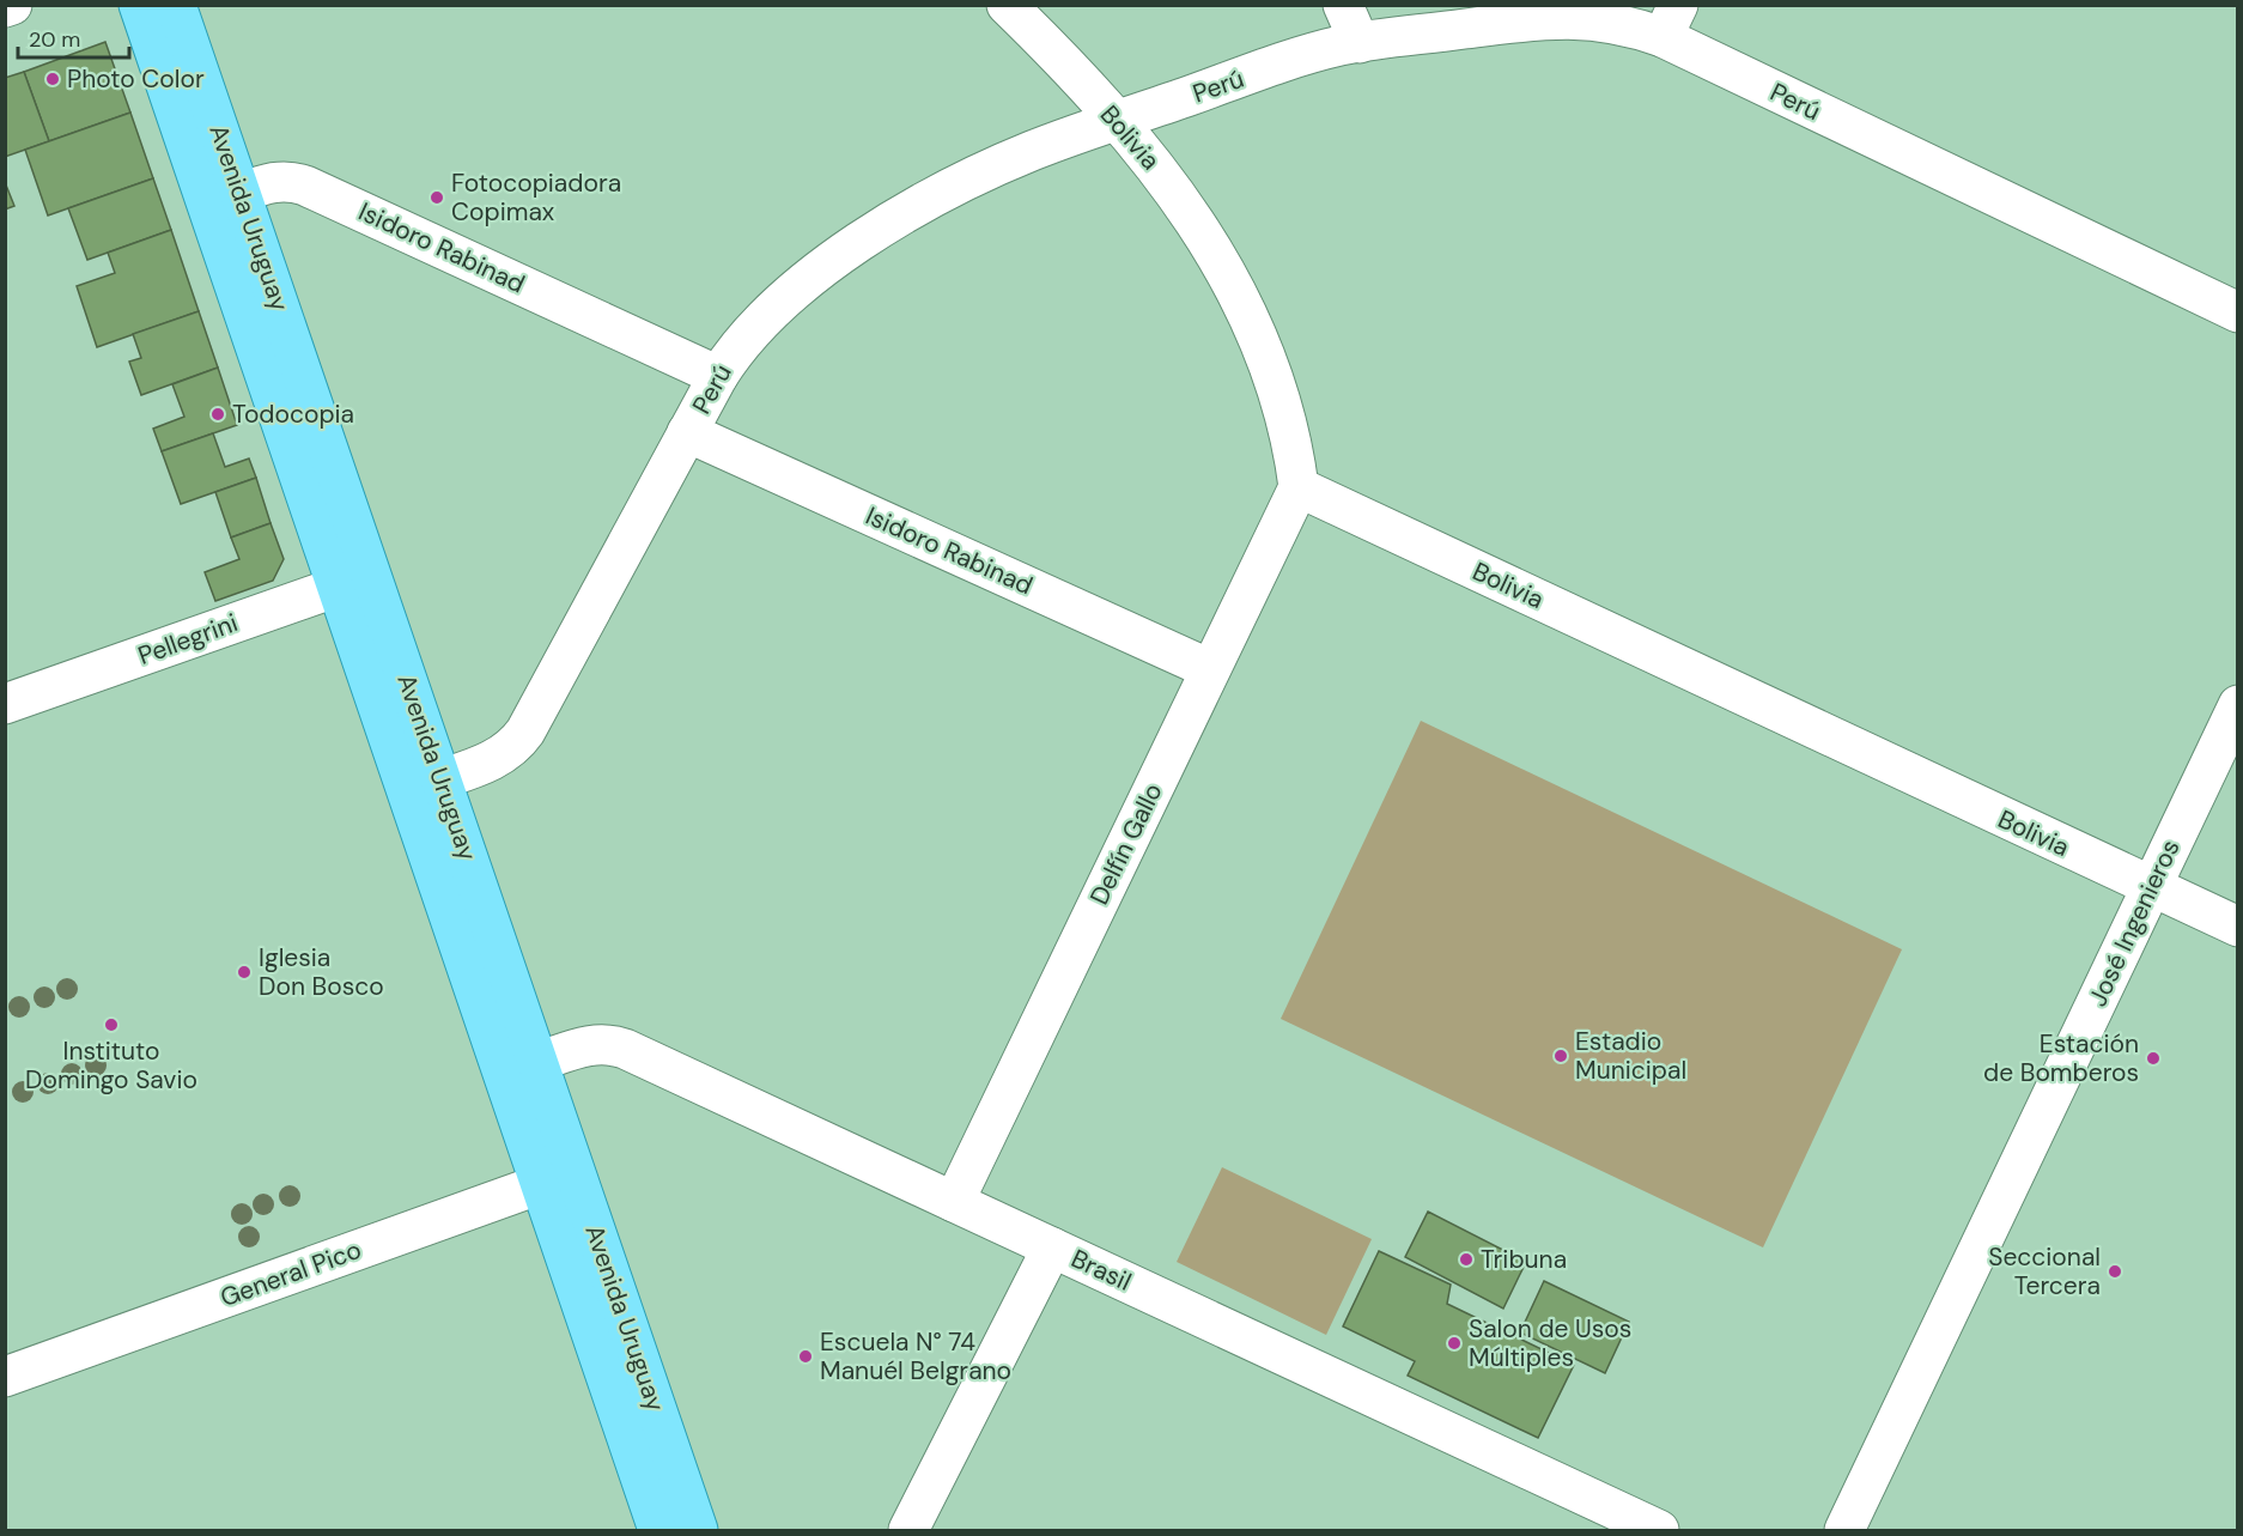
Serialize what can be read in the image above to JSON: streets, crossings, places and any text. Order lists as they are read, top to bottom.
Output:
{
  "streets": {
    "main road": ["Avenida Uruguay"],
    "street": [
      "Perú",
      "Bolivia",
      "Isidoro Rabinad",
      "Pellegrini",
      "Delfín Gallo",
      "José Ingenieros",
      "Brasil",
      "General Pico"
    ]
  },
  "crossings": [
    ["Perú", "Bolivia"],
    ["Perú", "Avenida Uruguay"],
    ["Perú", "Isidoro Rabinad"],
    ["Bolivia", "Delfín Gallo"],
    ["Bolivia", "José Ingenieros"],
    ["Avenida Uruguay", "Isidoro Rabinad"],
    ["Avenida Uruguay", "Pellegrini"],
    ["Avenida Uruguay", "Brasil"],
    ["Avenida Uruguay", "General Pico"],
    ["Isidoro Rabinad", "Delfín Gallo"],
    ["Delfín Gallo", "Brasil"]
  ],
  "places": [
    "Photo Color",
    "Fotocopiadora Copimax",
    "Todocopia",
    "Iglesia Don Bosco",
    "Instituto Domingo Savio",
    "Estadio Municipal",
    "Estación de Bomberos",
    "Tribuna",
    "Seccional Tercera",
    "Salon de Usos Múltiples",
    "Escuela N° 74 Manuél Belgrano"
  ],
  "scale_bar": "20 m"
}
